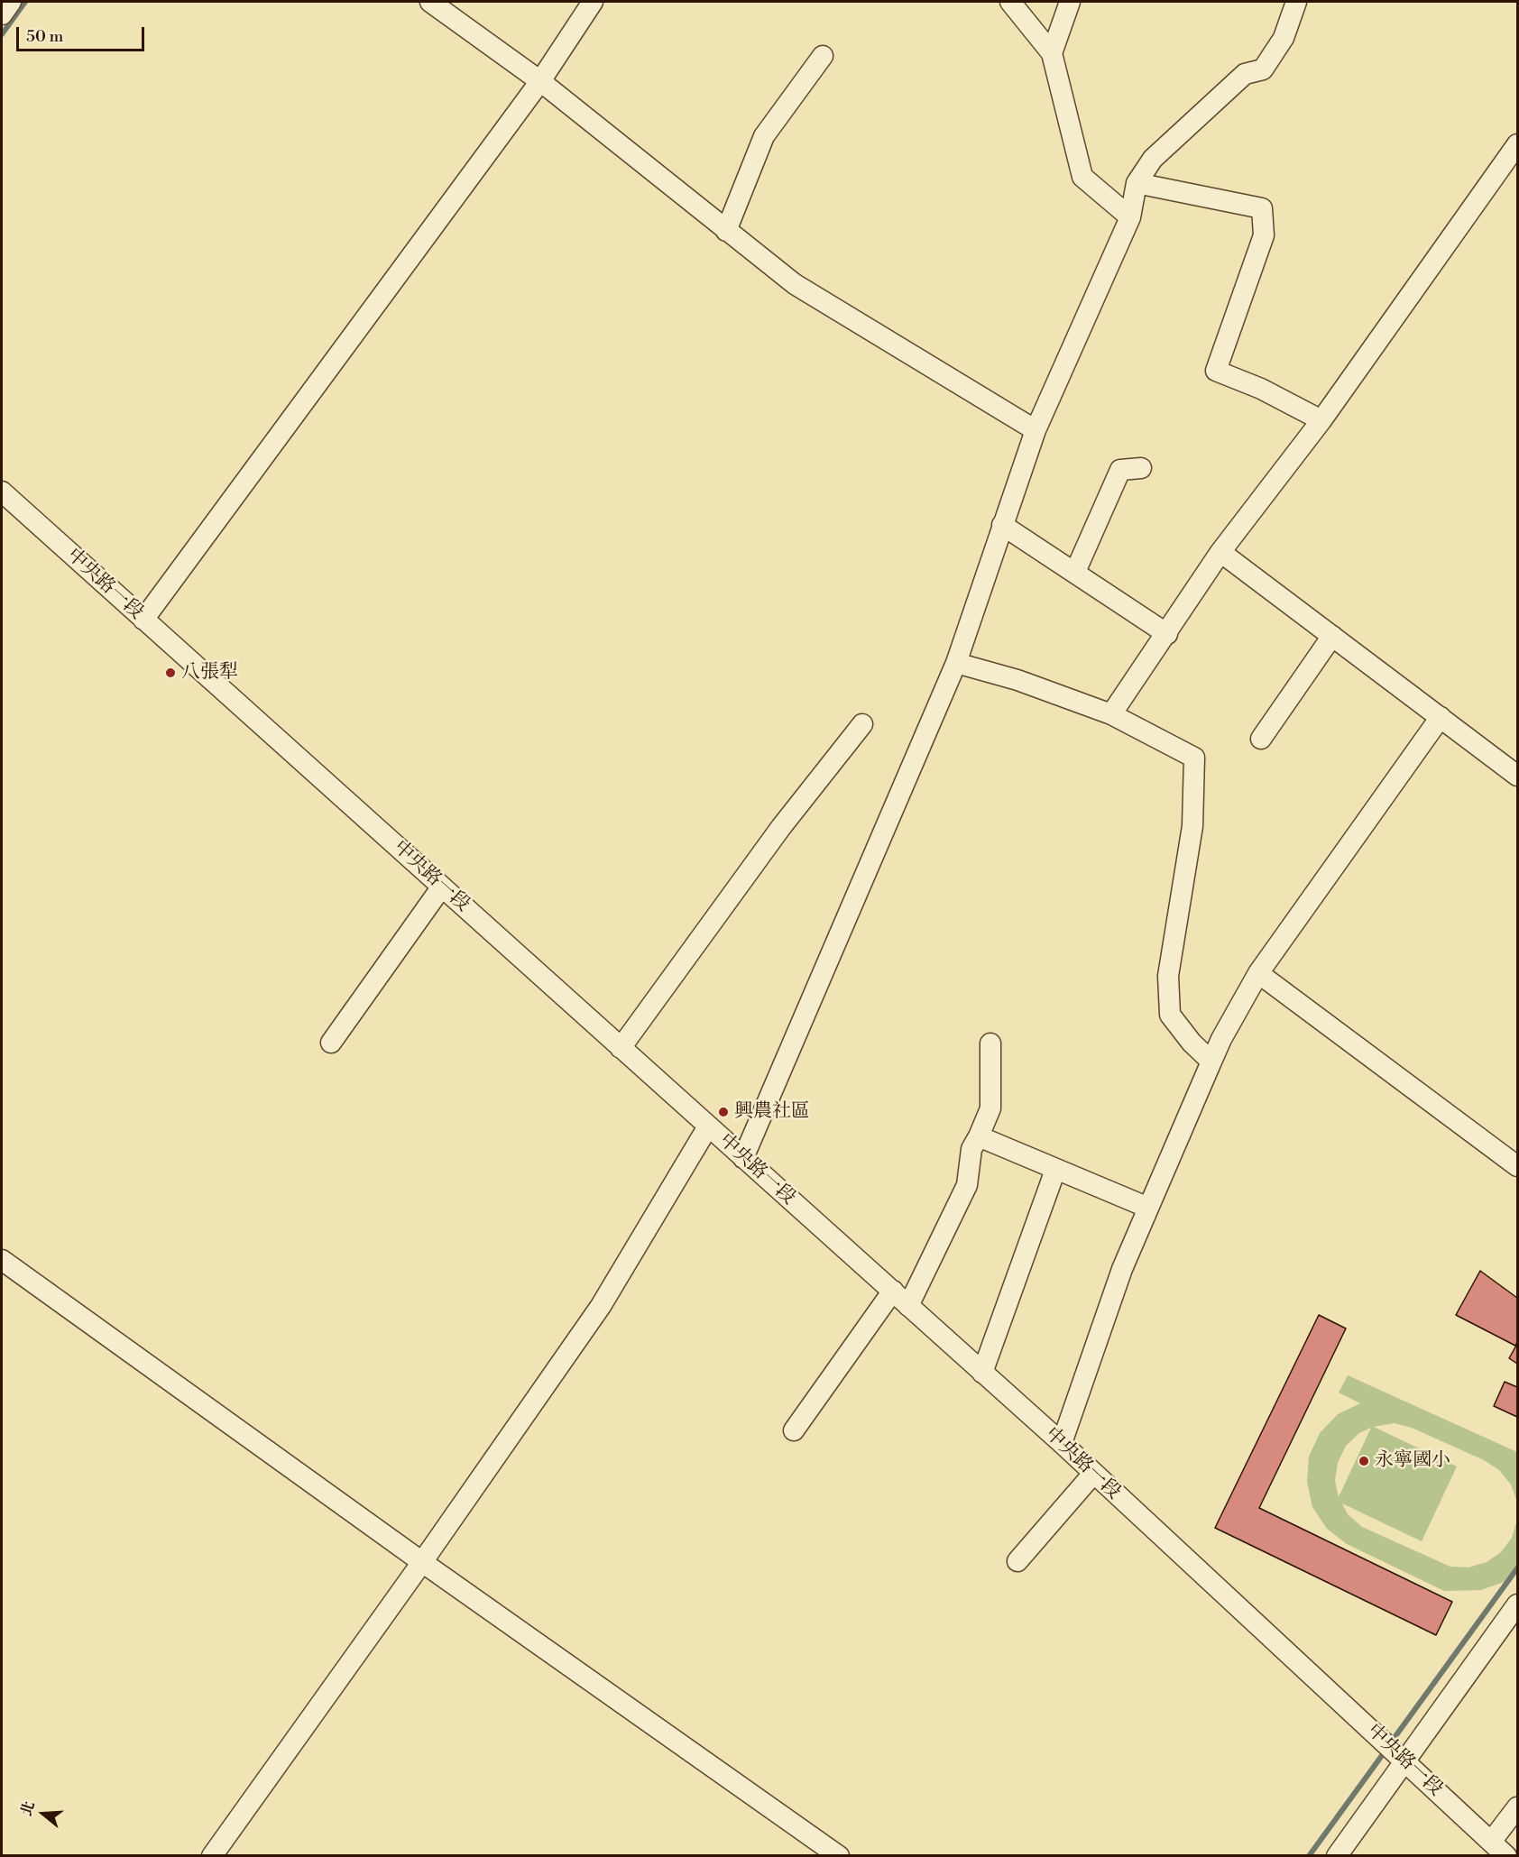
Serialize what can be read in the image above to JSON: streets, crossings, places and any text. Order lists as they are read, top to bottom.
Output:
{
  "streets": {
    "street": ["中央路一段"]
  },
  "places": ["八張犁", "興農社區", "永寧國小"],
  "scale_bar": "50 m",
  "north": "left"
}
